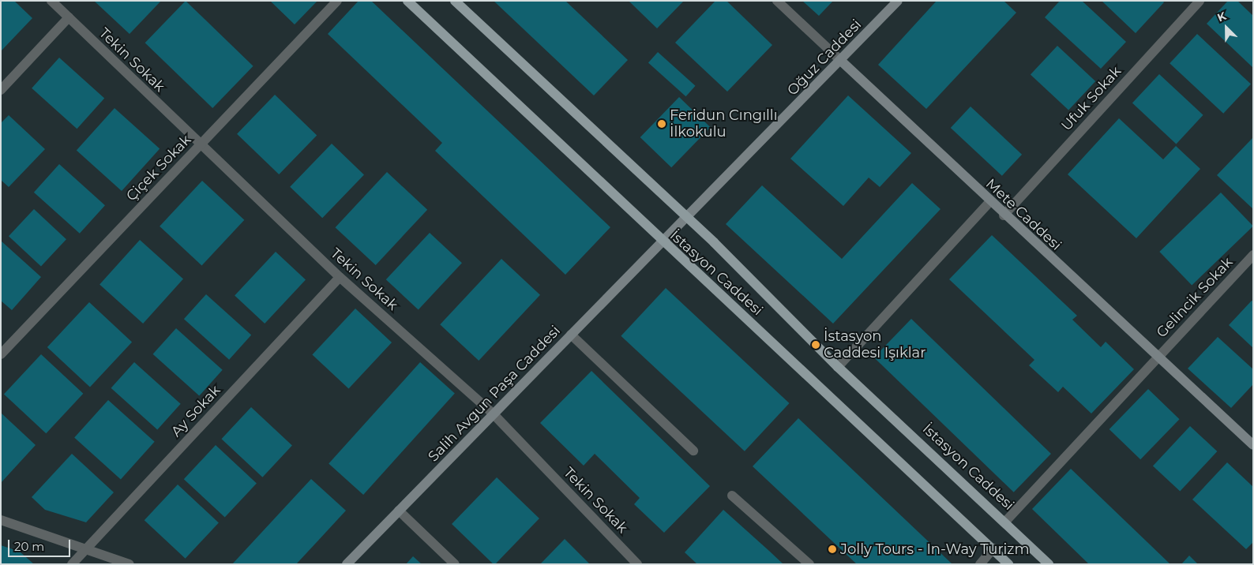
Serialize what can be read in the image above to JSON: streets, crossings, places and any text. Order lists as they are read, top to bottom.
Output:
{
  "streets": {
    "main road": ["İstasyon Caddesi"],
    "street": [
      "Oğuz Caddesi",
      "Tekin Sokak",
      "Ufuk Sokak",
      "Çiçek Sokak",
      "Mete Caddesi",
      "Gelincik Sokak",
      "Salih Avgun Paşa Caddesi",
      "Ay Sokak"
    ]
  },
  "crossings": [
    ["Oğuz Caddesi", "Mete Caddesi"],
    ["Oğuz Caddesi", "İstasyon Caddesi"],
    ["Oğuz Caddesi", "Salih Avgun Paşa Caddesi"],
    ["Tekin Sokak", "Çiçek Sokak"],
    ["Tekin Sokak", "Salih Avgun Paşa Caddesi"],
    ["Tekin Sokak", "Ay Sokak"],
    ["Ufuk Sokak", "Mete Caddesi"],
    ["Mete Caddesi", "Gelincik Sokak"],
    ["İstasyon Caddesi", "Gelincik Sokak"],
    ["İstasyon Caddesi", "Salih Avgun Paşa Caddesi"]
  ],
  "places": ["Feridun Cıngıllı İlkokulu", "İstasyon Caddesi Işıklar", "Jolly Tours - In-Way Turizm"],
  "scale_bar": "20 m",
  "north": "top left"
}
